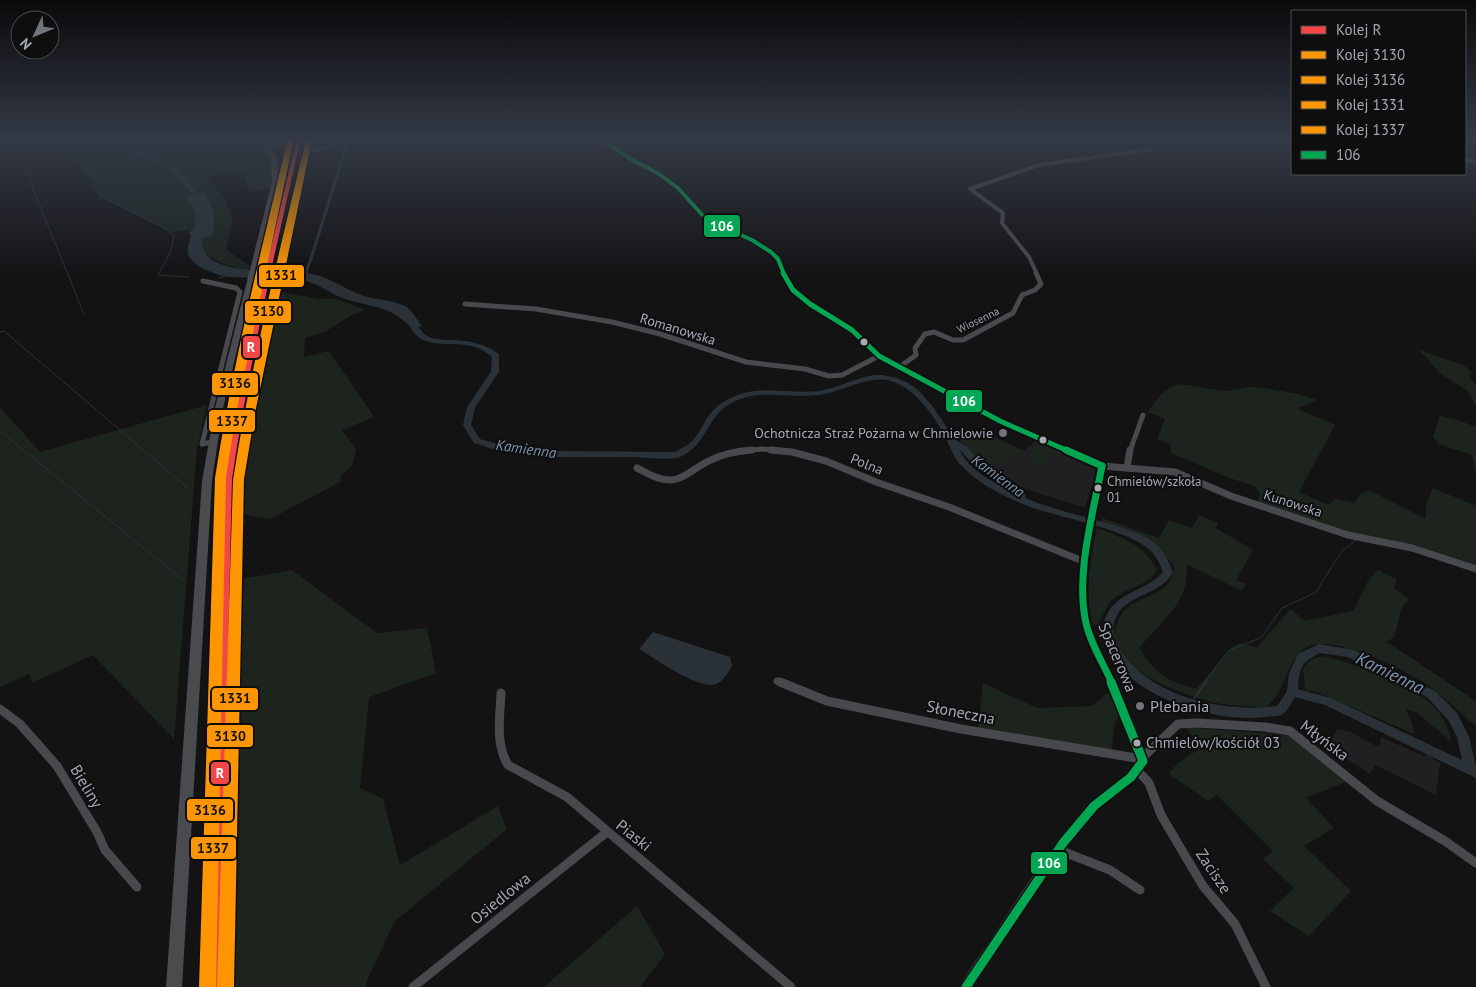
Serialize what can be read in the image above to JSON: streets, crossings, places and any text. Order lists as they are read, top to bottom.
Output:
{
  "streets": {
    "street": [
      "Wiosenna",
      "Romanowska",
      "Polna",
      "Kunowska",
      "Spacerowa",
      "Słoneczna",
      "Młyńska",
      "Bieliny",
      "Piaski",
      "Zacisze",
      "Osiedlowa"
    ]
  },
  "crossings": [
    ["Polna", "Spacerowa"],
    ["Kunowska", "Spacerowa"],
    ["Spacerowa", "Słoneczna"],
    ["Spacerowa", "Młyńska"],
    ["Słoneczna", "Młyńska"],
    ["Piaski", "Osiedlowa"]
  ],
  "water": ["Kamienna"],
  "places": [
    "Ochotnicza Straż Pożarna w Chmielowie",
    "Chmielów/szkoła 01",
    "Plebania",
    "Chmielów/kościół 03"
  ],
  "lines": [
    "rail line R",
    "rail line 3130",
    "rail line 3136",
    "rail line 1331",
    "rail line 1337",
    "transit line 106"
  ],
  "legend": [
    "Kolej R",
    "Kolej 3130",
    "Kolej 3136",
    "Kolej 1331",
    "Kolej 1337",
    "106"
  ],
  "north": "bottom left"
}
